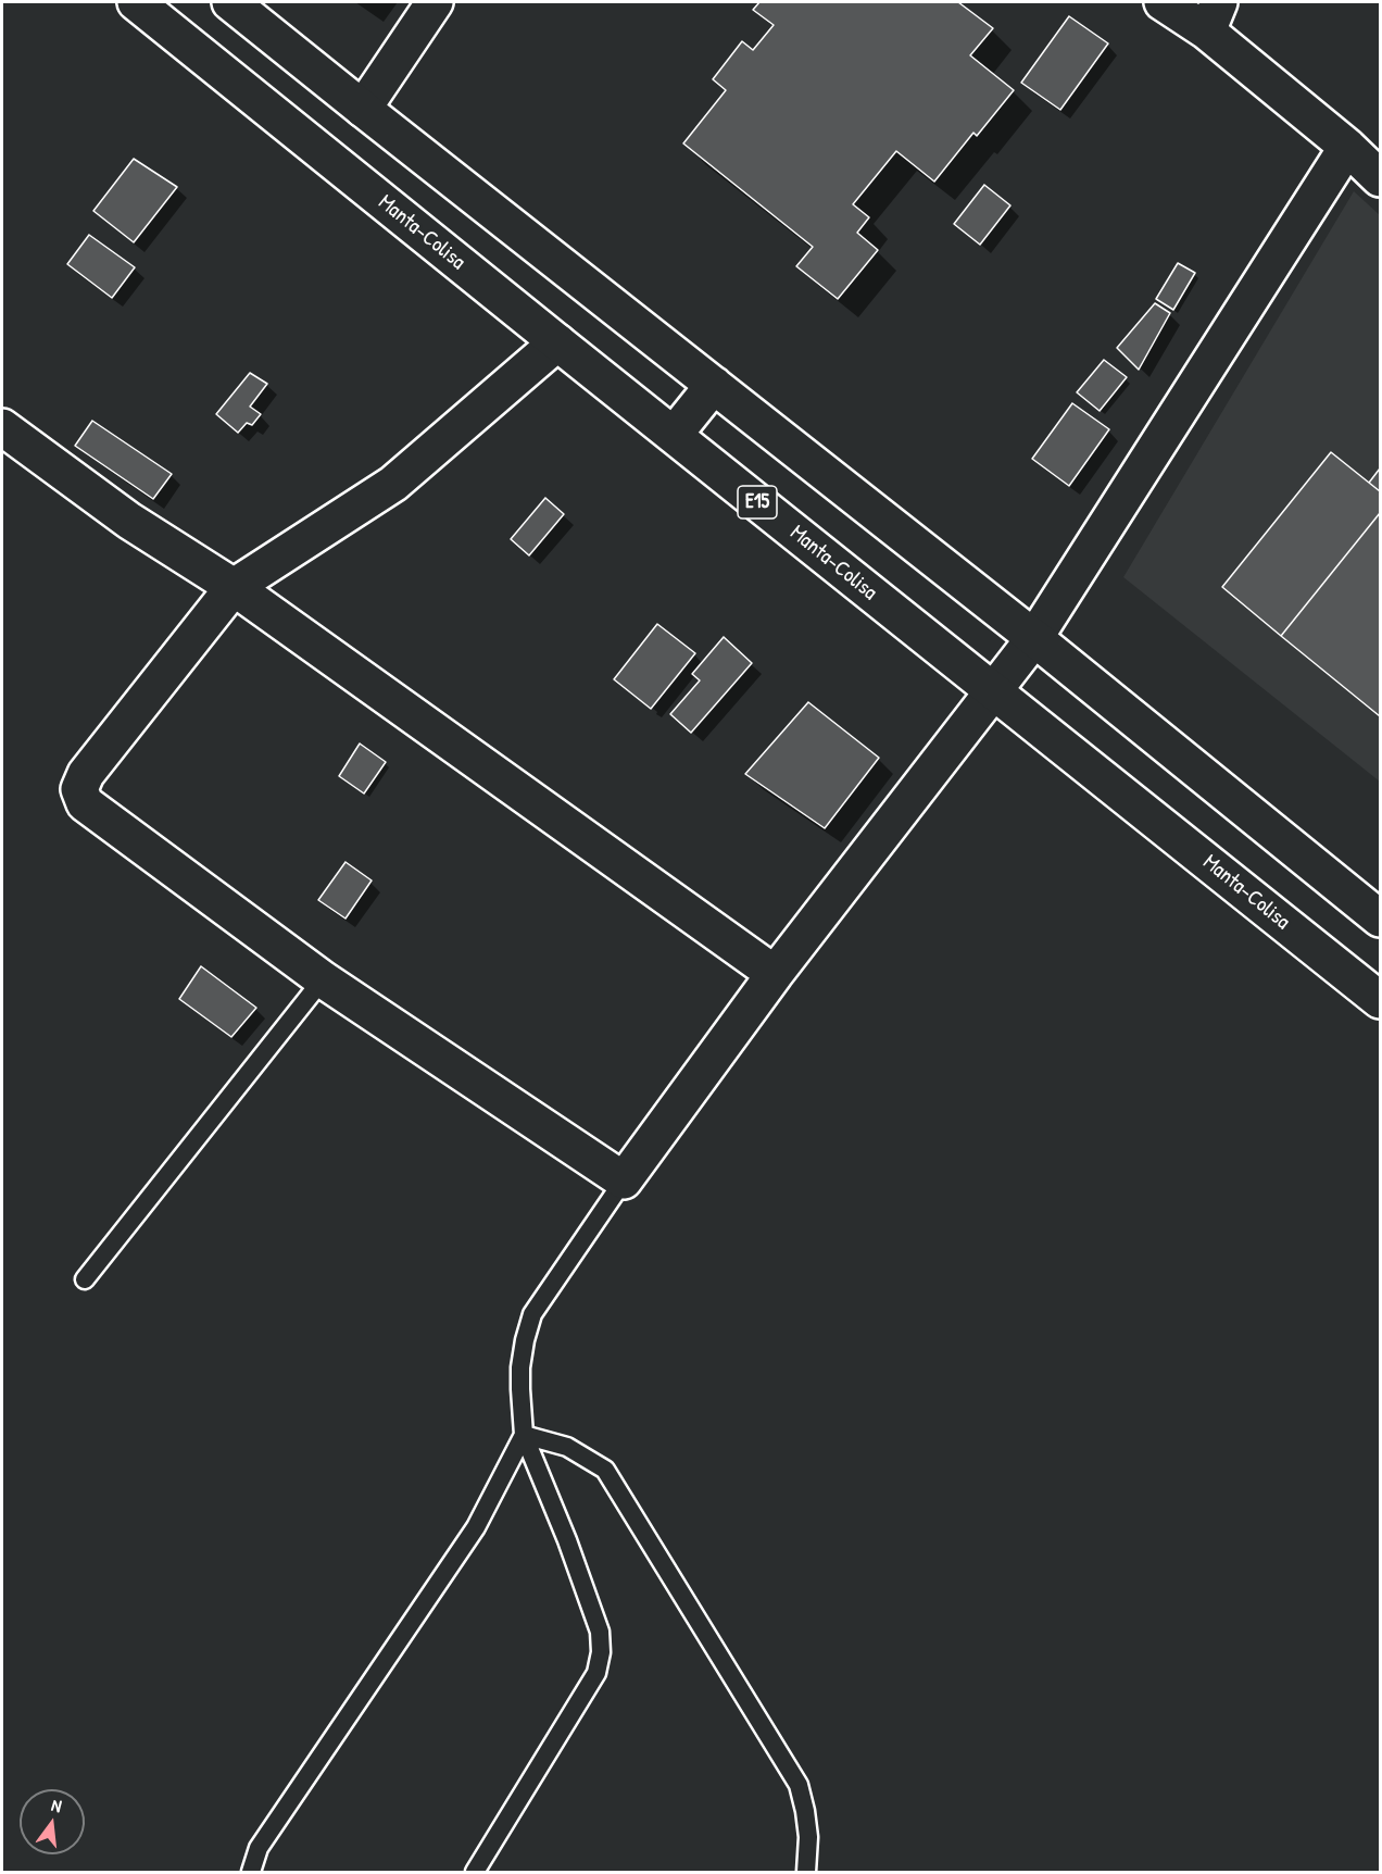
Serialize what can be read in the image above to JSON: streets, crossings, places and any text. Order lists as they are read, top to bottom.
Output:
{
  "streets": {
    "main road": ["Manta-Colisa", "E15"]
  },
  "north": "top"
}
